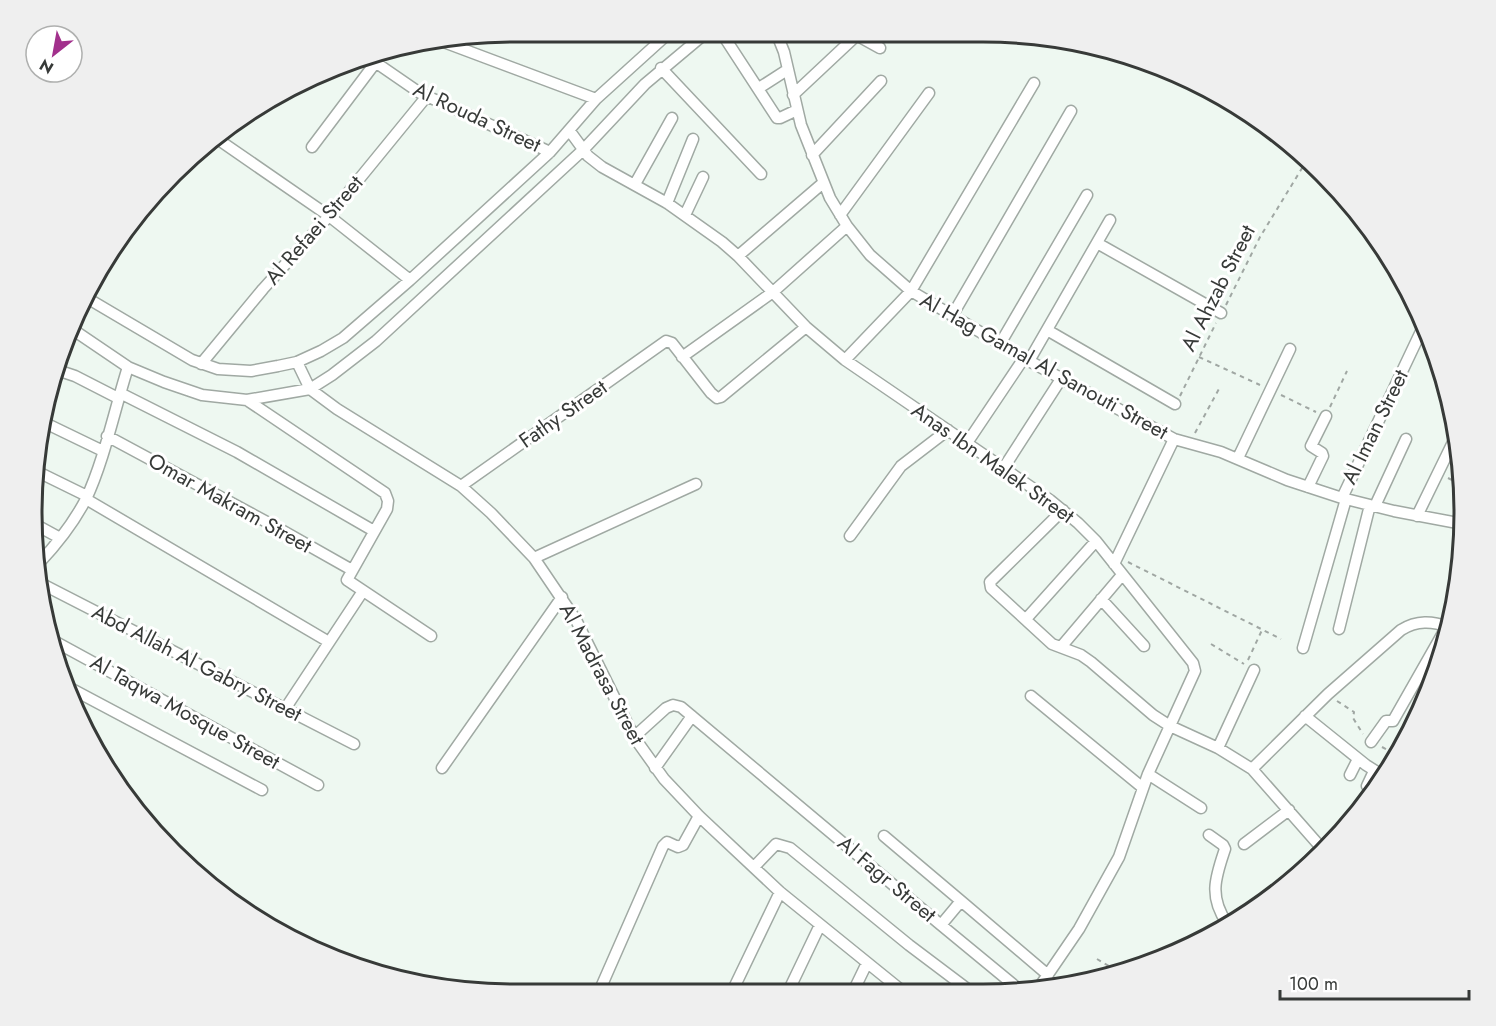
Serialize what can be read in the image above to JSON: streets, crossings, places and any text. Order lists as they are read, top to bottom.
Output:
{
  "streets": {
    "street": [
      "Al Rouda Street",
      "Al Refaei Street",
      "Al Hag Gamal Al Sanouti Street",
      "Fathy Street",
      "Al Iman Street",
      "Anas Ibn Malek Street",
      "Omar Makram Street",
      "Abd Allah Al Gabry Street",
      "Al Madrasa Street",
      "Al Taqwa Mosque Street",
      "Al Fagr Street"
    ],
    "path": ["Al Ahzab Street"]
  },
  "crossings": [
    ["Al Rouda Street", "Al Refaei Street"],
    ["Al Hag Gamal Al Sanouti Street", "Al Iman Street"],
    ["Fathy Street", "Al Madrasa Street"],
    ["Anas Ibn Malek Street", "Al Fagr Street"]
  ],
  "scale_bar": "100 m",
  "north": "bottom left"
}
